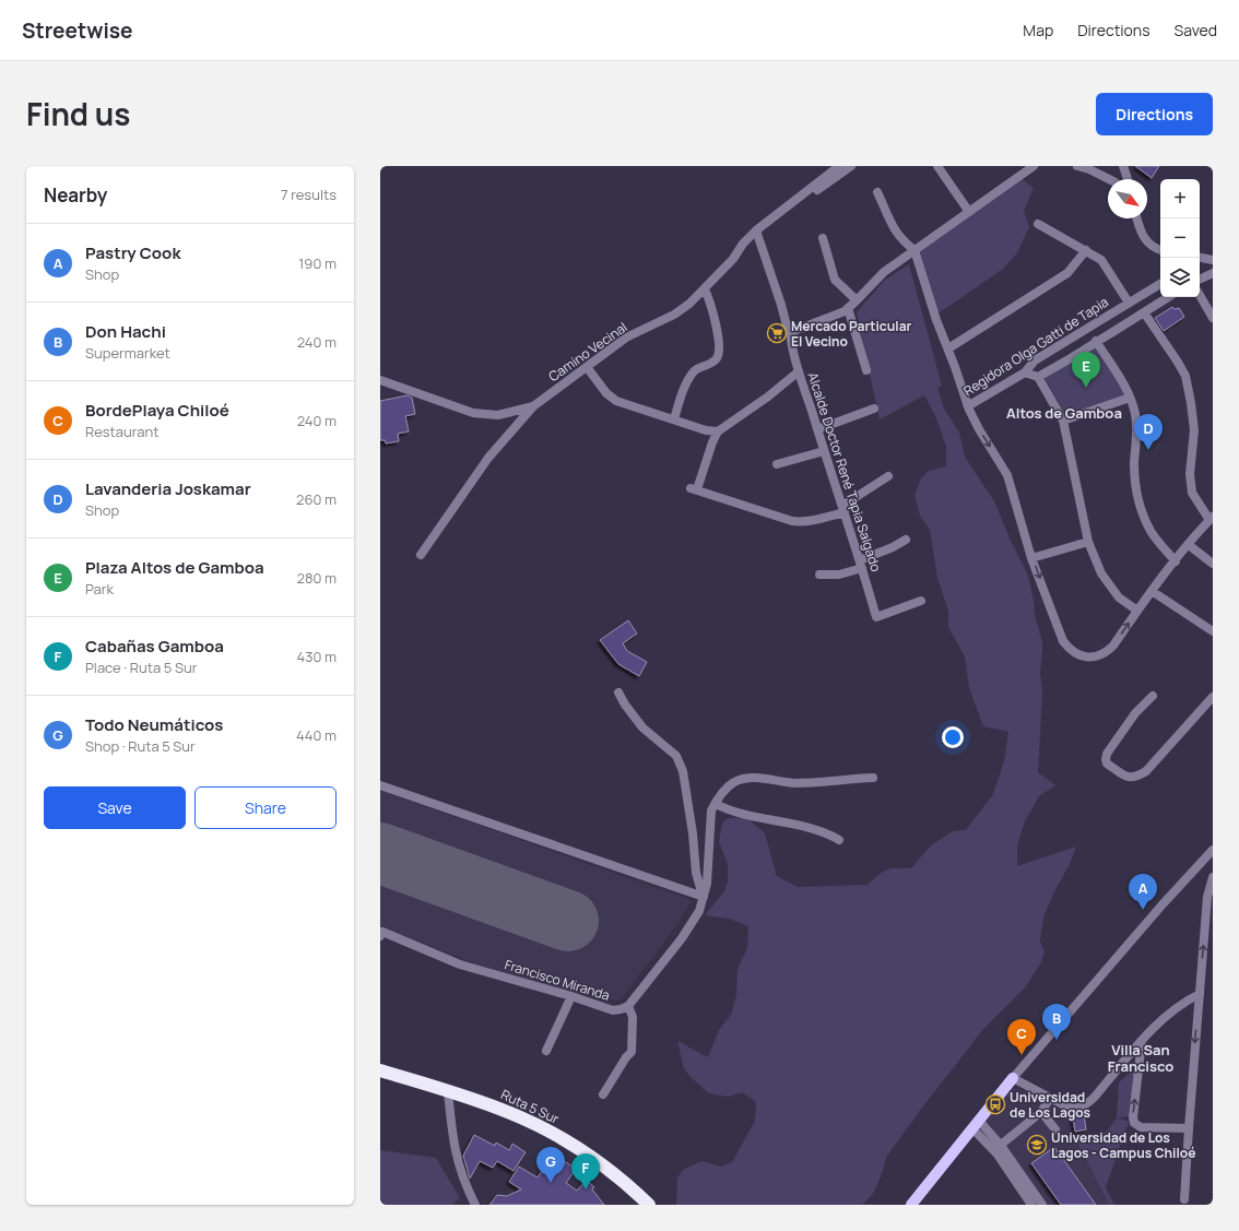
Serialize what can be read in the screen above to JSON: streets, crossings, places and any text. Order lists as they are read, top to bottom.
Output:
{
  "streets": {
    "highway": ["Ruta 5 Sur"],
    "street": [
      "Regidora Olga Gatti de Tapia",
      "Camino Vecinal",
      "Alcalde Doctor René Tapia Salgado",
      "Francisco Miranda"
    ]
  },
  "crossings": [
    ["Camino Vecinal", "Alcalde Doctor René Tapia Salgado"]
  ],
  "districts": ["Altos de Gamboa", "Villa San Francisco"],
  "places": {
    "supermarket": ["Mercado Particular El Vecino"],
    "bus stop": ["Universidad de Los Lagos"],
    "school or university": ["Universidad de Los Lagos - Campus Chiloé"]
  },
  "north": "bottom right",
  "page": {
    "header": "Streetwise",
    "nav": ["Map", "Directions", "Saved"],
    "title": "Find us",
    "buttons": [
      "Directions",
      ["Save", "Share"]
    ],
    "heading": ["Nearby", "7 results"],
    "map_buttons": ["+", "−"],
    "list": [
      {
        "mark": "A",
        "name": "Pastry Cook",
        "note": "Shop",
        "value": "190 m"
      },
      {
        "mark": "B",
        "name": "Don Hachi",
        "note": "Supermarket",
        "value": "240 m"
      },
      {
        "mark": "C",
        "name": "BordePlaya Chiloé",
        "note": "Restaurant",
        "value": "240 m"
      },
      {
        "mark": "D",
        "name": "Lavanderia Joskamar",
        "note": "Shop",
        "value": "260 m"
      },
      {
        "mark": "E",
        "name": "Plaza Altos de Gamboa",
        "note": "Park",
        "value": "280 m"
      },
      {
        "mark": "F",
        "name": "Cabañas Gamboa",
        "note": "Place · Ruta 5 Sur",
        "value": "430 m"
      },
      {
        "mark": "G",
        "name": "Todo Neumáticos",
        "note": "Shop · Ruta 5 Sur",
        "value": "440 m"
      }
    ],
    "pins": [
      "E",
      "D",
      "A",
      "B",
      "C",
      "G",
      "F"
    ]
  }
}
